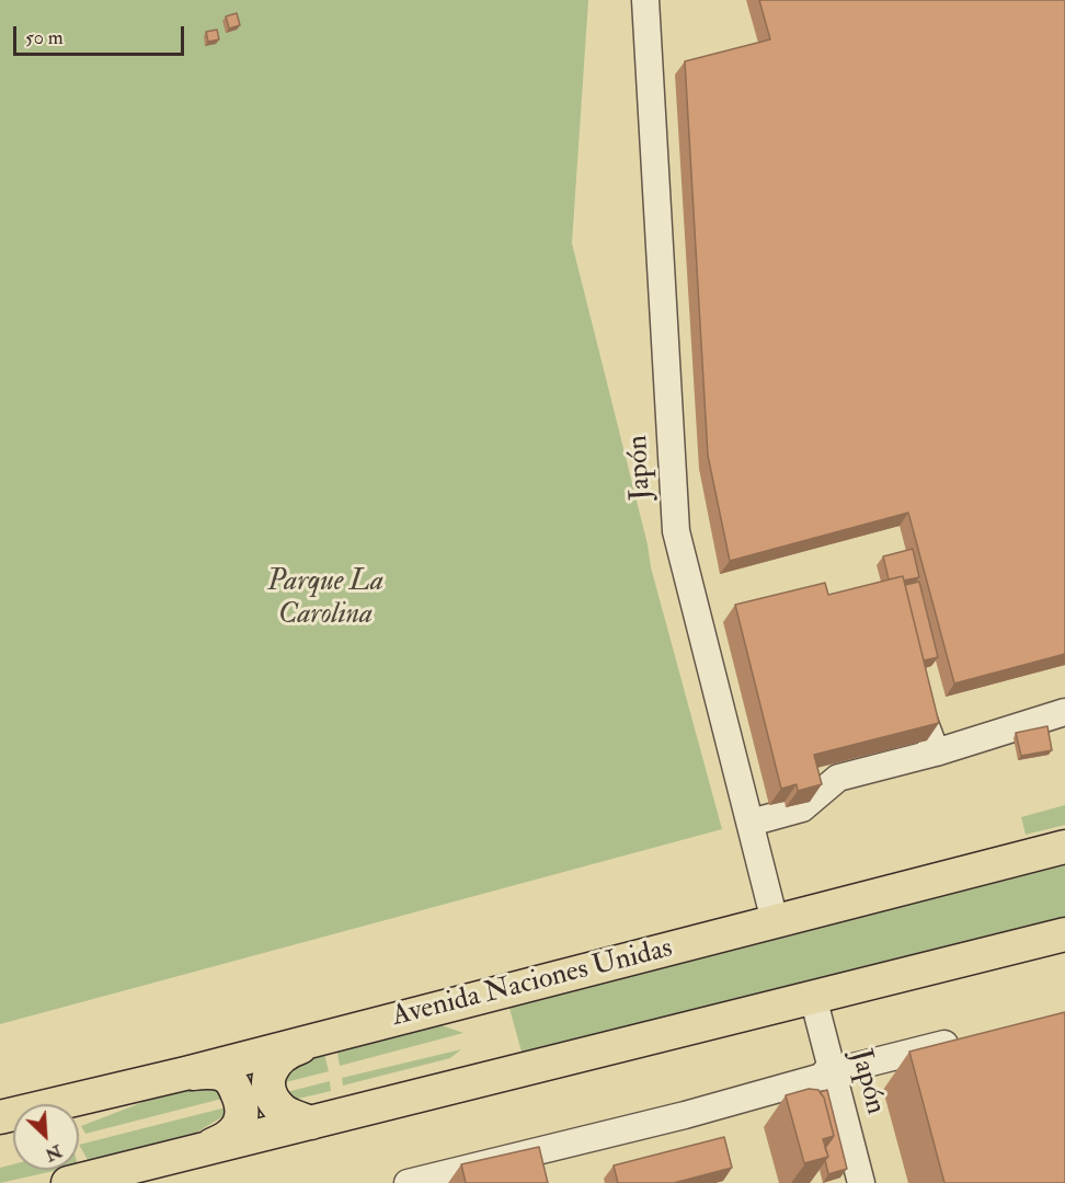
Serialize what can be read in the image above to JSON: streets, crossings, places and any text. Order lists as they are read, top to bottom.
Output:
{
  "streets": {
    "main road": ["Avenida Naciones Unidas"],
    "street": ["Japón"]
  },
  "crossings": [
    ["Japón", "Avenida Naciones Unidas"]
  ],
  "parks": ["Parque La Carolina"],
  "scale_bar": "50 m",
  "north": "bottom right"
}
